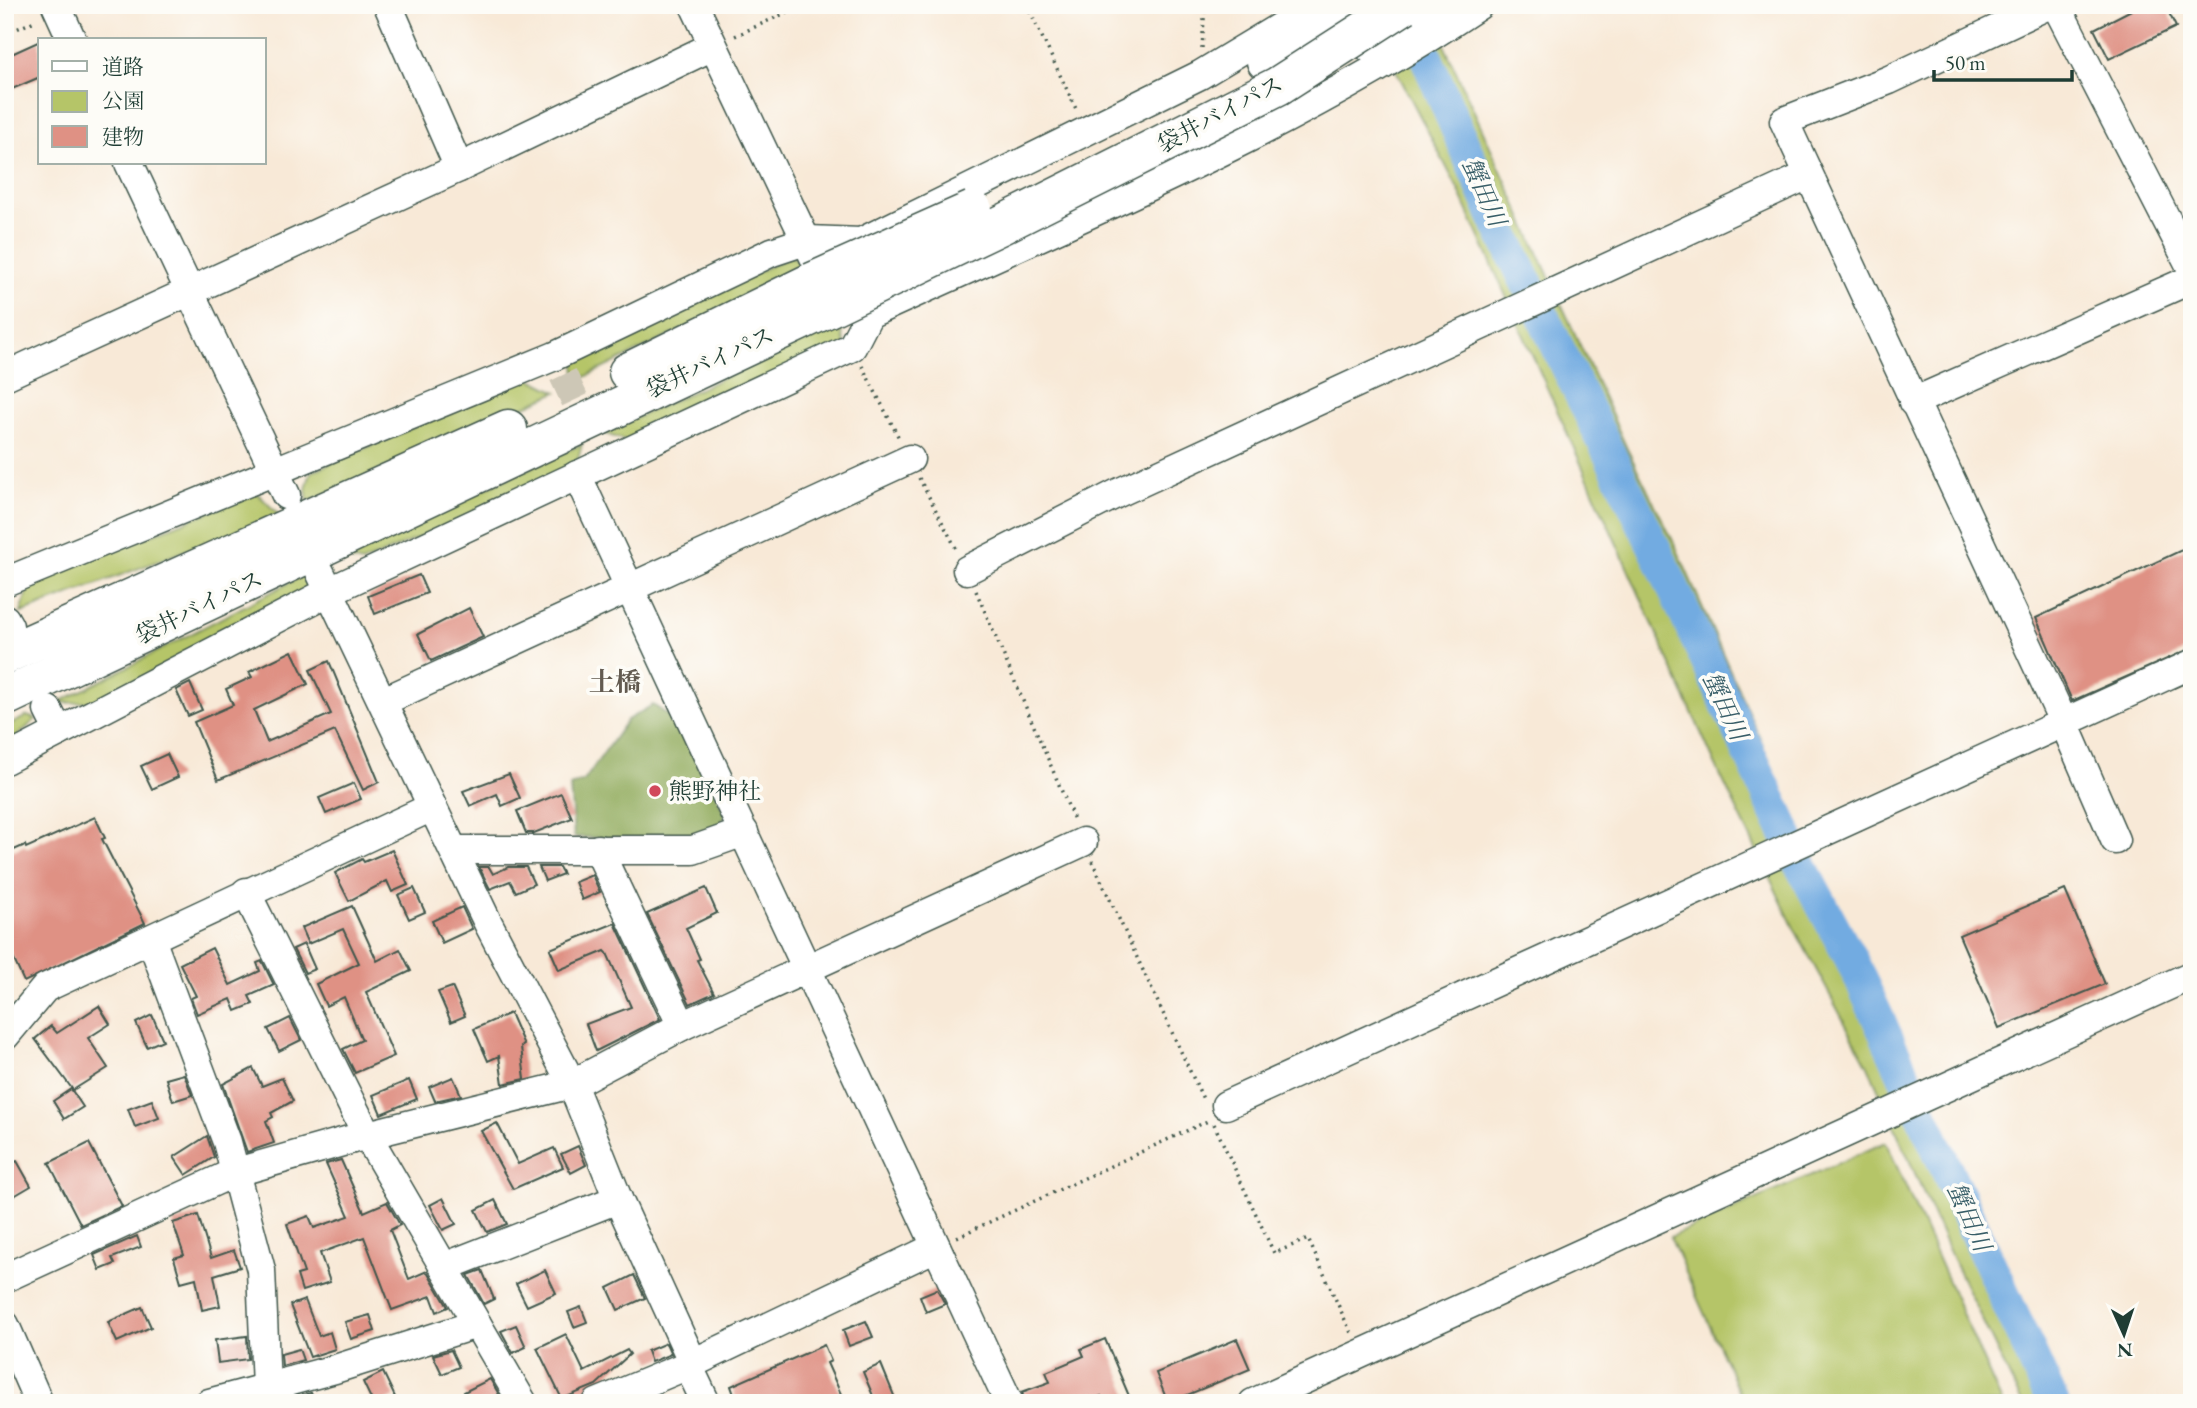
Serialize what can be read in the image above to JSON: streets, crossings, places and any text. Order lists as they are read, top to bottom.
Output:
{
  "streets": {
    "highway": ["袋井バイパス"]
  },
  "districts": ["土橋"],
  "water": ["蟹田川"],
  "places": ["熊野神社"],
  "legend": ["道路", "公園", "建物"],
  "scale_bar": "50 m",
  "north": "bottom"
}
